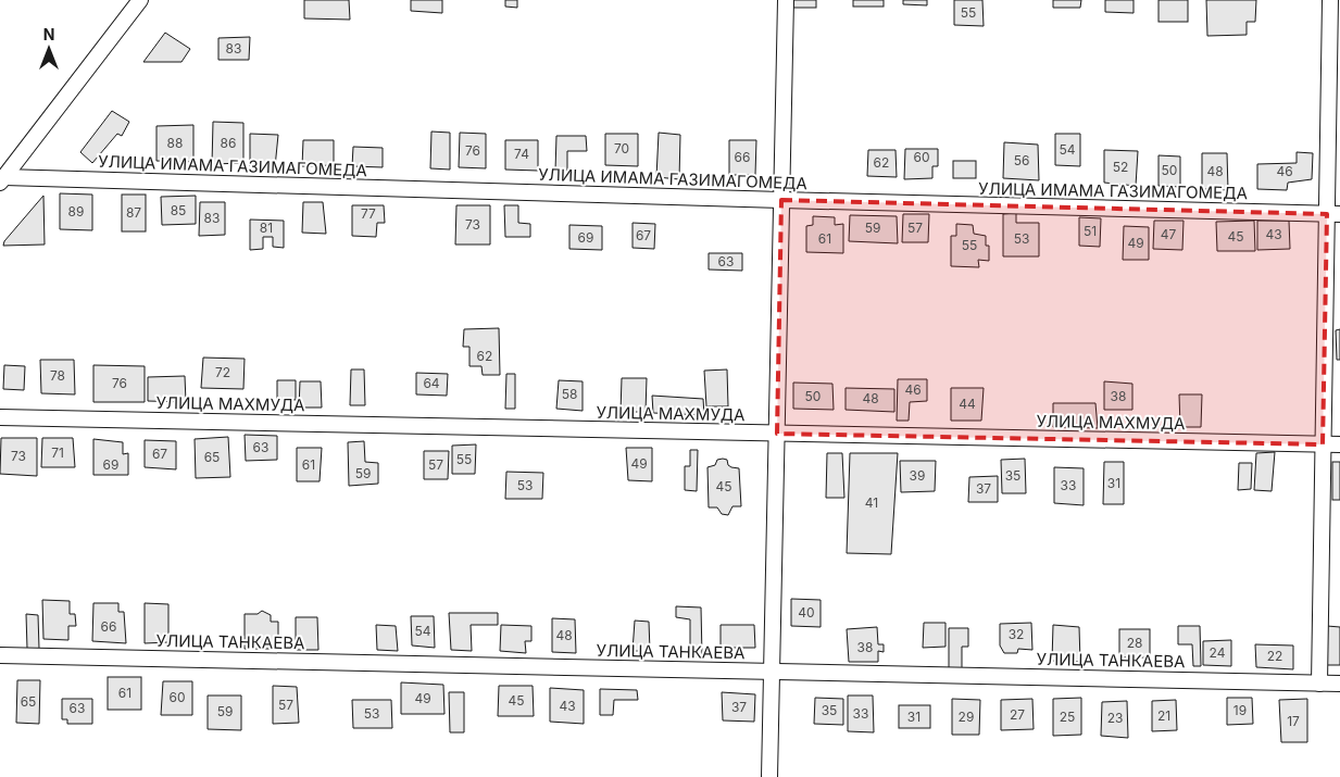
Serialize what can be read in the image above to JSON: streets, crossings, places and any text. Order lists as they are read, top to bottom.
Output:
{
  "streets": {
    "street": ["УЛИЦА ИМАМА ГАЗИМАГОМЕДА", "УЛИЦА МАХМУДА", "УЛИЦА ТАНКАЕВА"]
  },
  "house_numbers": [
    "55",
    "83",
    "88",
    "86",
    "70",
    "54",
    "76",
    "74",
    "66",
    "60",
    "56",
    "62",
    "52",
    "50",
    "48",
    "46",
    "85",
    "89",
    "87",
    "77",
    "83",
    "73",
    "81",
    "59",
    "57",
    "51",
    "47",
    "43",
    "67",
    "45",
    "69",
    "61",
    "53",
    "49",
    "55",
    "63",
    "62",
    "72",
    "78",
    "76",
    "64",
    "46",
    "58",
    "50",
    "38",
    "48",
    "44",
    "63",
    "71",
    "67",
    "73",
    "65",
    "55",
    "49",
    "69",
    "61",
    "57",
    "59",
    "39",
    "35",
    "31",
    "53",
    "33",
    "45",
    "37",
    "41",
    "40",
    "66",
    "54",
    "32",
    "48",
    "28",
    "38",
    "24",
    "22",
    "61",
    "60",
    "49",
    "45",
    "65",
    "57",
    "43",
    "37",
    "63",
    "35",
    "19",
    "59",
    "53",
    "33",
    "27",
    "21",
    "31",
    "29",
    "25",
    "23",
    "17"
  ],
  "north": "top"
}
